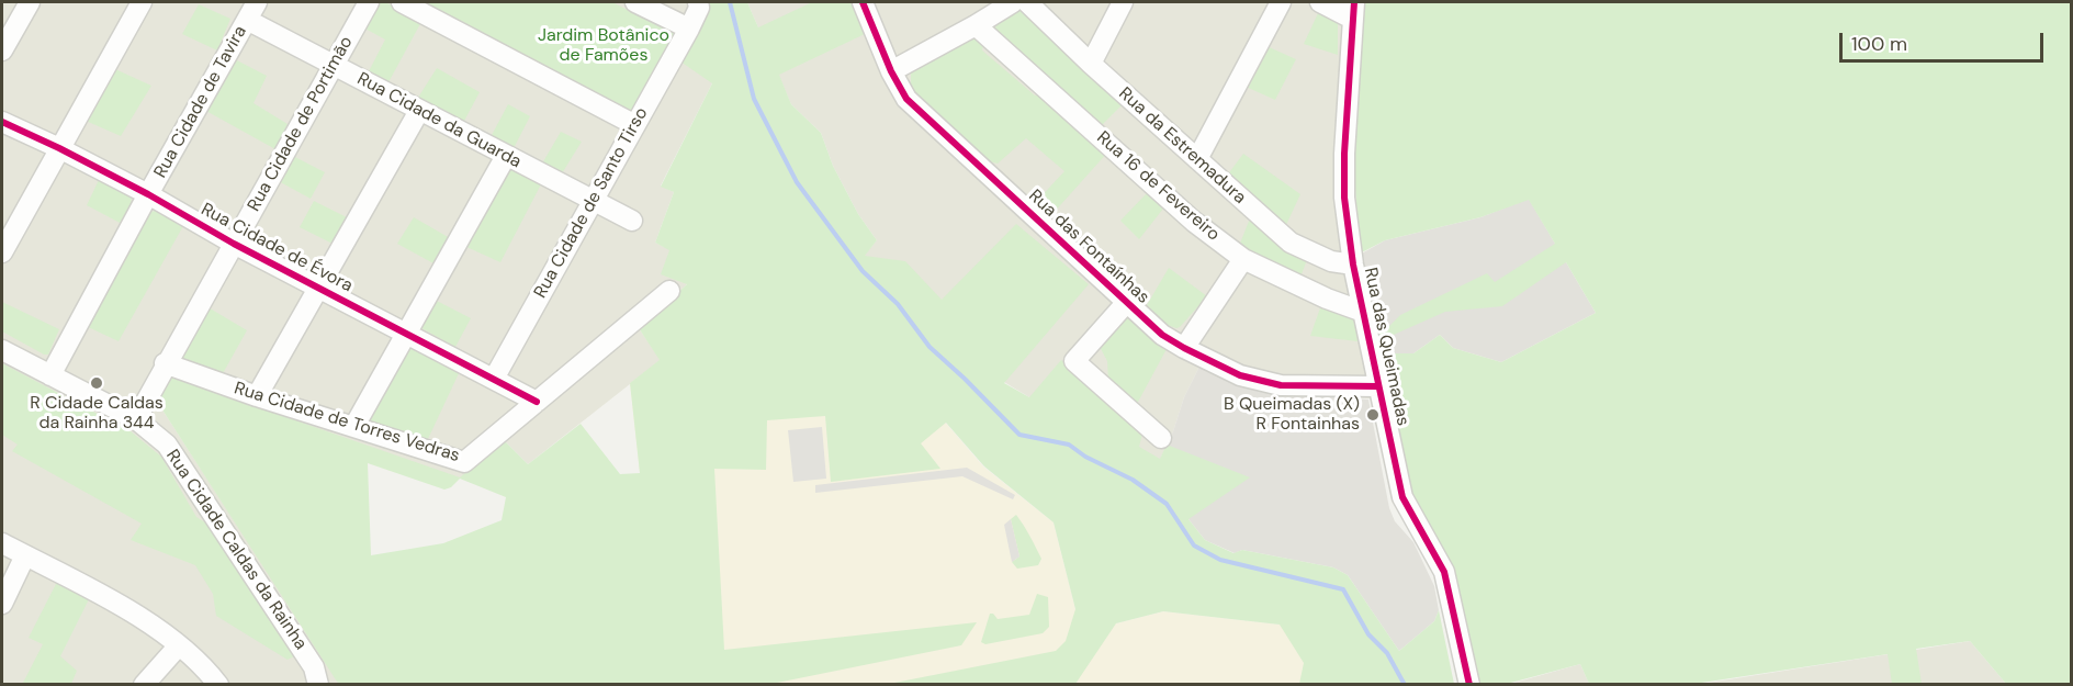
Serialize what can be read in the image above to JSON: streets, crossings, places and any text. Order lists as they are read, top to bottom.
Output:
{
  "streets": {
    "street": [
      "Rua Cidade de Tavira",
      "Rua Cidade da Guarda",
      "Rua Cidade de Portimão",
      "Rua da Estremadura",
      "Rua 16 de Fevereiro",
      "Rua Cidade de Santo Tirso",
      "Rua das Fontaínhas",
      "Rua Cidade de Évora",
      "Rua das Queimadas",
      "Rua Cidade de Torres Vedras",
      "Rua Cidade Caldas da Rainha"
    ]
  },
  "crossings": [
    ["Rua Cidade de Tavira", "Rua Cidade da Guarda"],
    ["Rua Cidade de Tavira", "Rua Cidade de Évora"],
    ["Rua Cidade de Tavira", "Rua Cidade Caldas da Rainha"],
    ["Rua Cidade da Guarda", "Rua Cidade de Portimão"],
    ["Rua Cidade da Guarda", "Rua Cidade de Santo Tirso"],
    ["Rua Cidade de Portimão", "Rua Cidade de Évora"],
    ["Rua Cidade de Portimão", "Rua Cidade de Torres Vedras"],
    ["Rua Cidade de Portimão", "Rua Cidade Caldas da Rainha"],
    ["Rua da Estremadura", "Rua das Queimadas"],
    ["Rua 16 de Fevereiro", "Rua das Queimadas"],
    ["Rua Cidade de Santo Tirso", "Rua Cidade de Évora"],
    ["Rua das Fontaínhas", "Rua das Queimadas"],
    ["Rua Cidade de Évora", "Rua Cidade de Torres Vedras"]
  ],
  "parks": ["Jardim Botânico de Famões"],
  "places": ["R Cidade Caldas da Rainha 344", "B Queimadas (X) R Fontainhas"],
  "scale_bar": "100 m"
}
